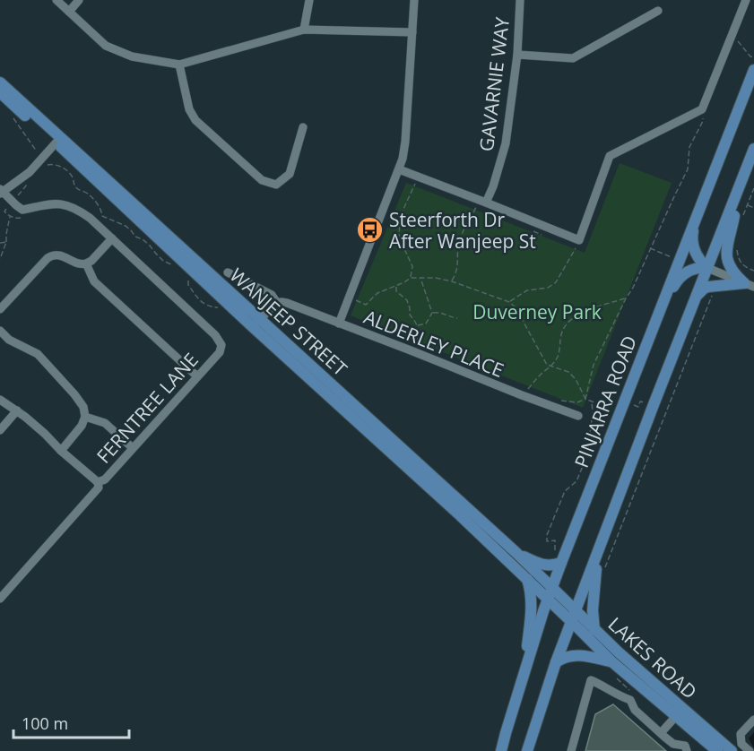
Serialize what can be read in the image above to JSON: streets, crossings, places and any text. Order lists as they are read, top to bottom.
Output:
{
  "streets": {
    "main road": ["WANJEEP STREET", "PINJARRA ROAD", "LAKES ROAD"],
    "street": ["GAVARNIE WAY", "ALDERLEY PLACE", "FERNTREE LANE"]
  },
  "crossings": [
    ["WANJEEP STREET", "PINJARRA ROAD"],
    ["WANJEEP STREET", "LAKES ROAD"],
    ["PINJARRA ROAD", "LAKES ROAD"]
  ],
  "parks": ["Duverney Park"],
  "places": {
    "bus stop": ["Steerforth Dr After Wanjeep St"]
  },
  "scale_bar": "100 m"
}
